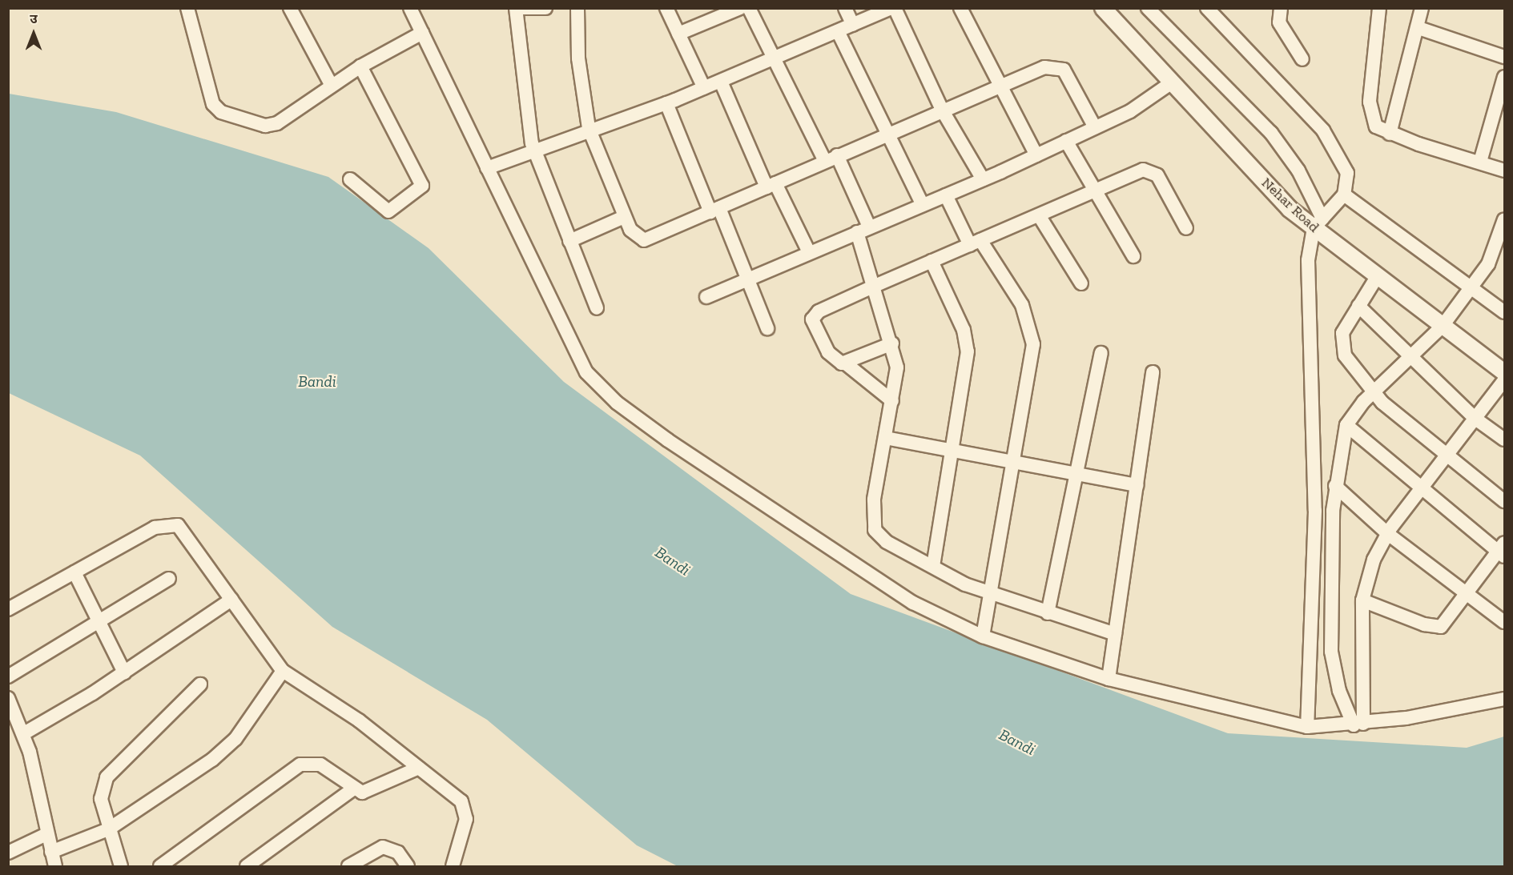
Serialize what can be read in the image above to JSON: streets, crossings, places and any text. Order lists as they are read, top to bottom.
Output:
{
  "streets": {
    "street": ["Nehar Road"]
  },
  "water": ["Bandi"],
  "north": "top"
}
